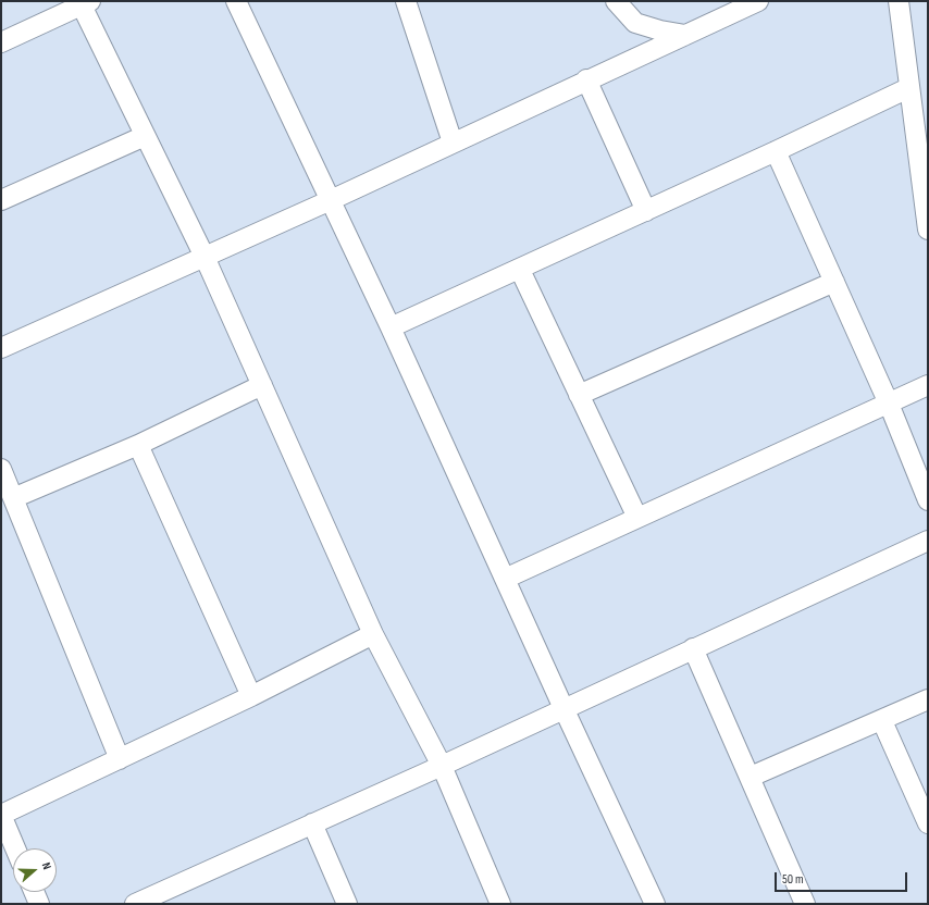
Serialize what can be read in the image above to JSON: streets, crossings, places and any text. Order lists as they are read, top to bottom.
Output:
{
  "scale_bar": "50 m",
  "north": "right"
}
